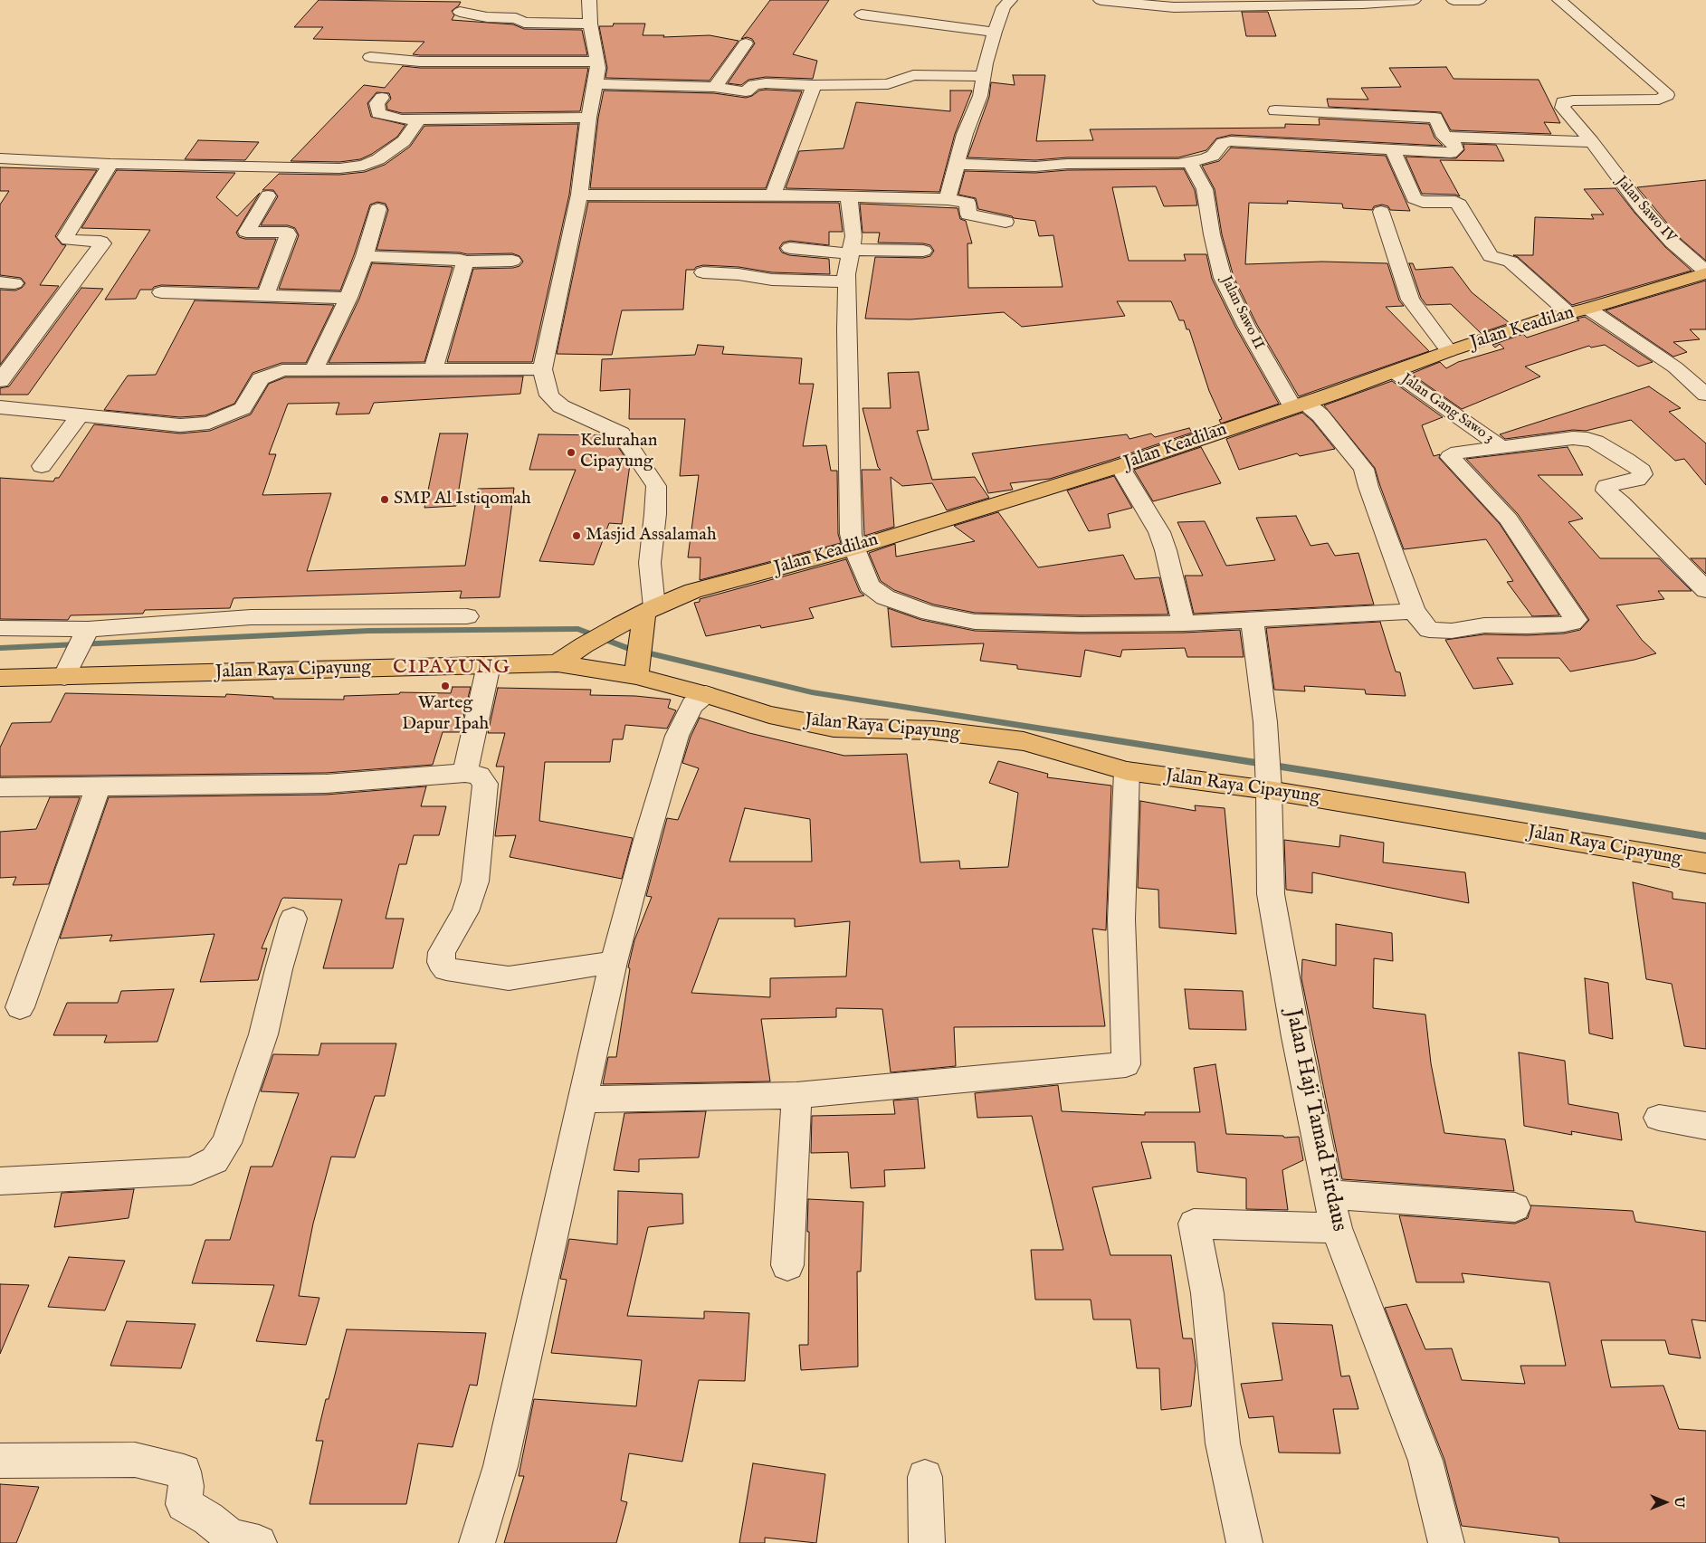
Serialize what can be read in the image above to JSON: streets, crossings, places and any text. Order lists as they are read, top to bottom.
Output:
{
  "streets": {
    "main road": ["Jalan Keadilan", "Jalan Raya Cipayung"],
    "street": [
      "Jalan Sawo IV",
      "Jalan Sawo II",
      "Jalan Gang Sawo 3",
      "Jalan Haji Tamad Firdaus"
    ]
  },
  "crossings": [
    ["Jalan Sawo IV", "Jalan Keadilan"],
    ["Jalan Sawo II", "Jalan Keadilan"],
    ["Jalan Sawo II", "Jalan Gang Sawo 3"],
    ["Jalan Keadilan", "Jalan Gang Sawo 3"],
    ["Jalan Keadilan", "Jalan Raya Cipayung"],
    ["Jalan Raya Cipayung", "Jalan Haji Tamad Firdaus"]
  ],
  "districts": ["CIPAYUNG"],
  "places": [
    "Kelurahan Cipayung",
    "SMP Al Istiqomah",
    "Masjid Assalamah",
    "Warteg Dapur Ipah"
  ],
  "north": "right"
}
